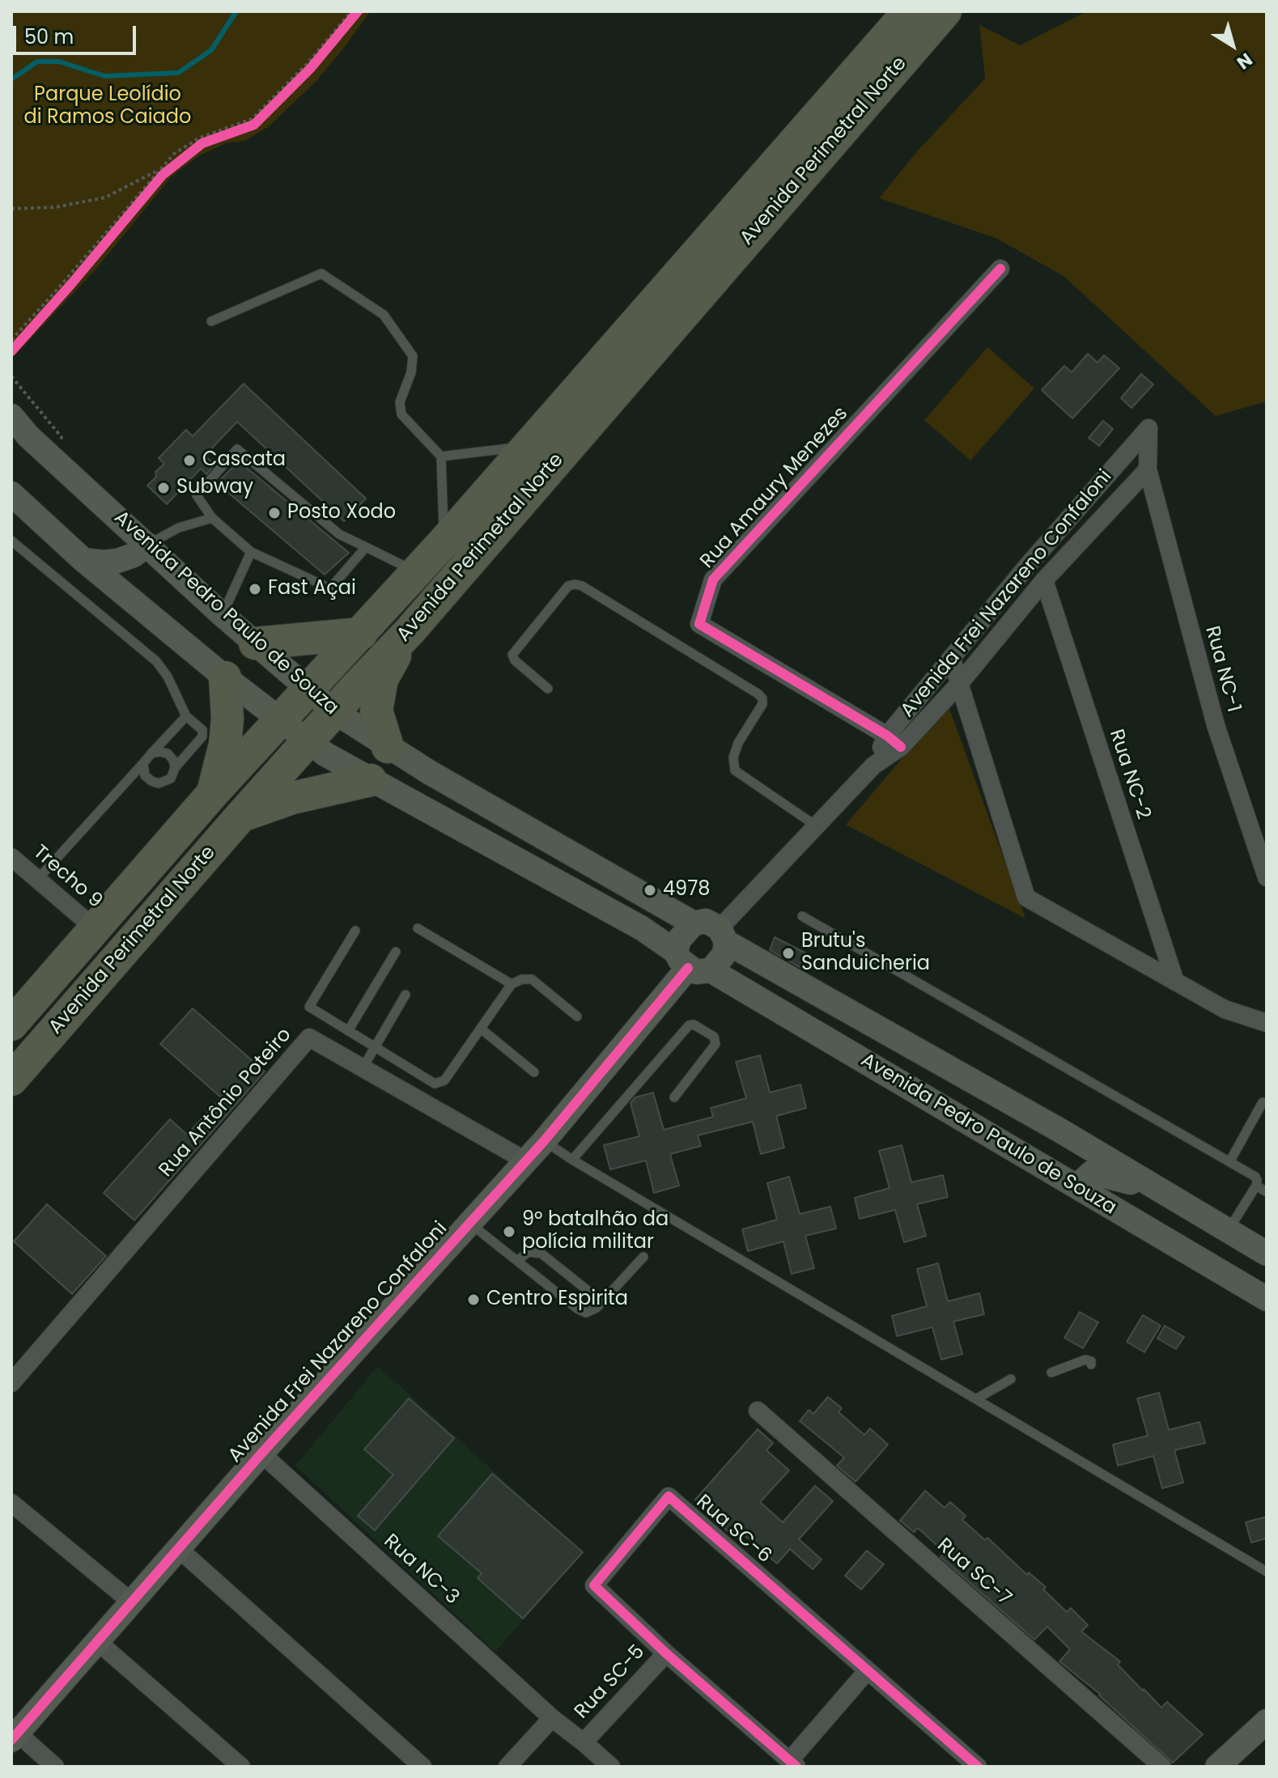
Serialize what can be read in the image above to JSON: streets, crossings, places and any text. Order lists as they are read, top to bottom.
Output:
{
  "streets": {
    "highway": ["Avenida Perimetral Norte"],
    "main road": ["Avenida Frei Nazareno Confaloni", "Avenida Pedro Paulo de Souza"],
    "street": [
      "Rua Amaury Menezes",
      "Rua NC-1",
      "Rua NC-2",
      "Trecho 9",
      "Rua Antônio Poteiro",
      "Rua SC-6",
      "Rua NC-3",
      "Rua SC-7",
      "Rua SC-5"
    ]
  },
  "crossings": [
    ["Avenida Perimetral Norte", "Avenida Pedro Paulo de Souza"],
    ["Avenida Perimetral Norte", "Trecho 9"],
    ["Rua Amaury Menezes", "Avenida Frei Nazareno Confaloni"],
    ["Avenida Frei Nazareno Confaloni", "Avenida Pedro Paulo de Souza"],
    ["Avenida Frei Nazareno Confaloni", "Rua NC-1"],
    ["Avenida Frei Nazareno Confaloni", "Rua NC-2"],
    ["Avenida Frei Nazareno Confaloni", "Rua Antônio Poteiro"],
    ["Avenida Frei Nazareno Confaloni", "Rua NC-3"],
    ["Rua SC-6", "Rua SC-5"],
    ["Rua NC-3", "Rua SC-5"]
  ],
  "parks": ["Parque Leolídio di Ramos Caiado"],
  "places": [
    "Cascata",
    "Subway",
    "Posto Xodo",
    "Fast Açai",
    "4978",
    "Brutu's Sanduicheria",
    "9º batalhão da polícia militar",
    "Centro Espirita"
  ],
  "scale_bar": "50 m",
  "north": "bottom right"
}
